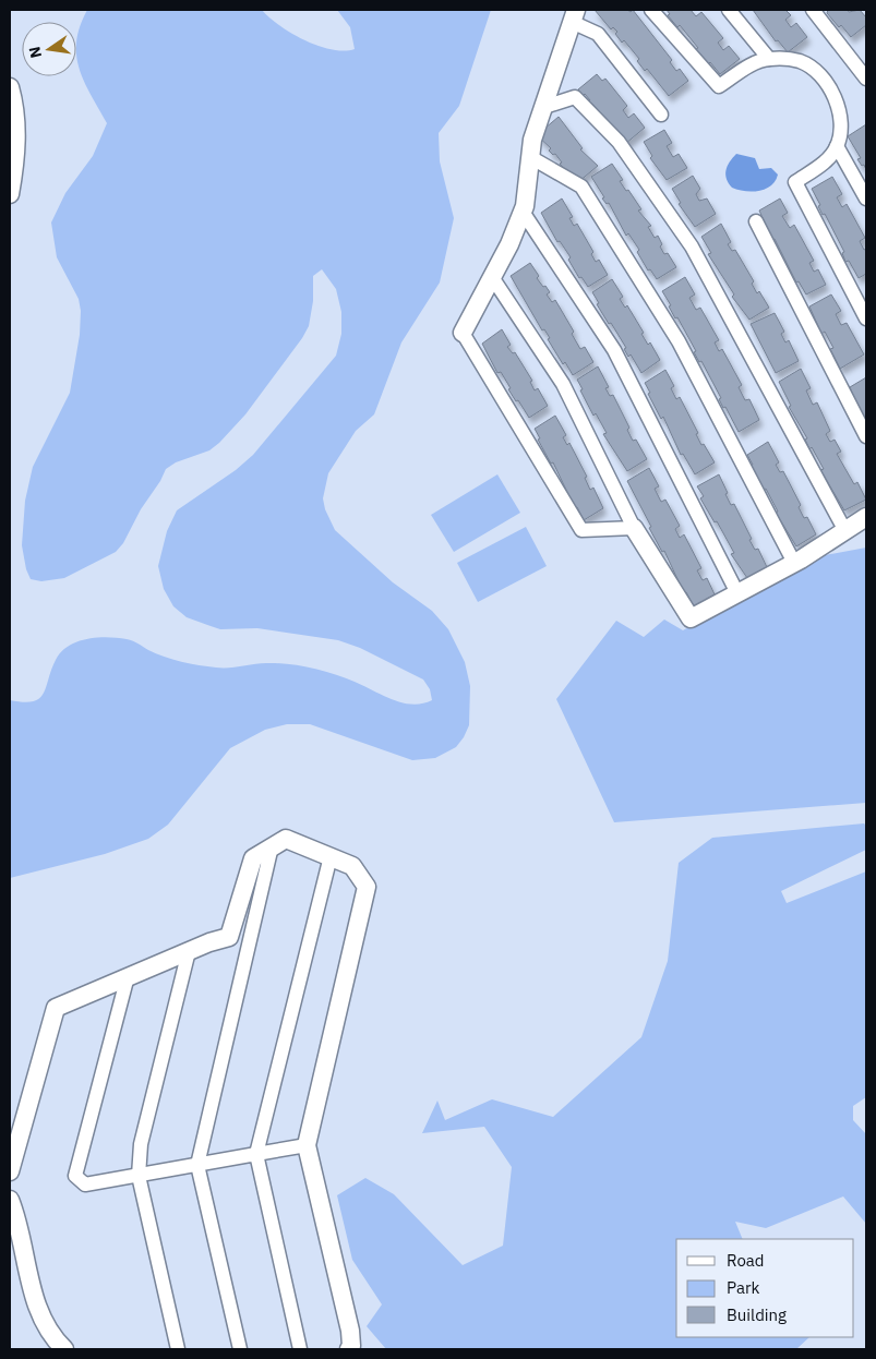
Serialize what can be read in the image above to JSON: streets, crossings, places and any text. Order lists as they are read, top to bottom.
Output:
{
  "legend": ["Road", "Park", "Building"],
  "north": "left"
}
